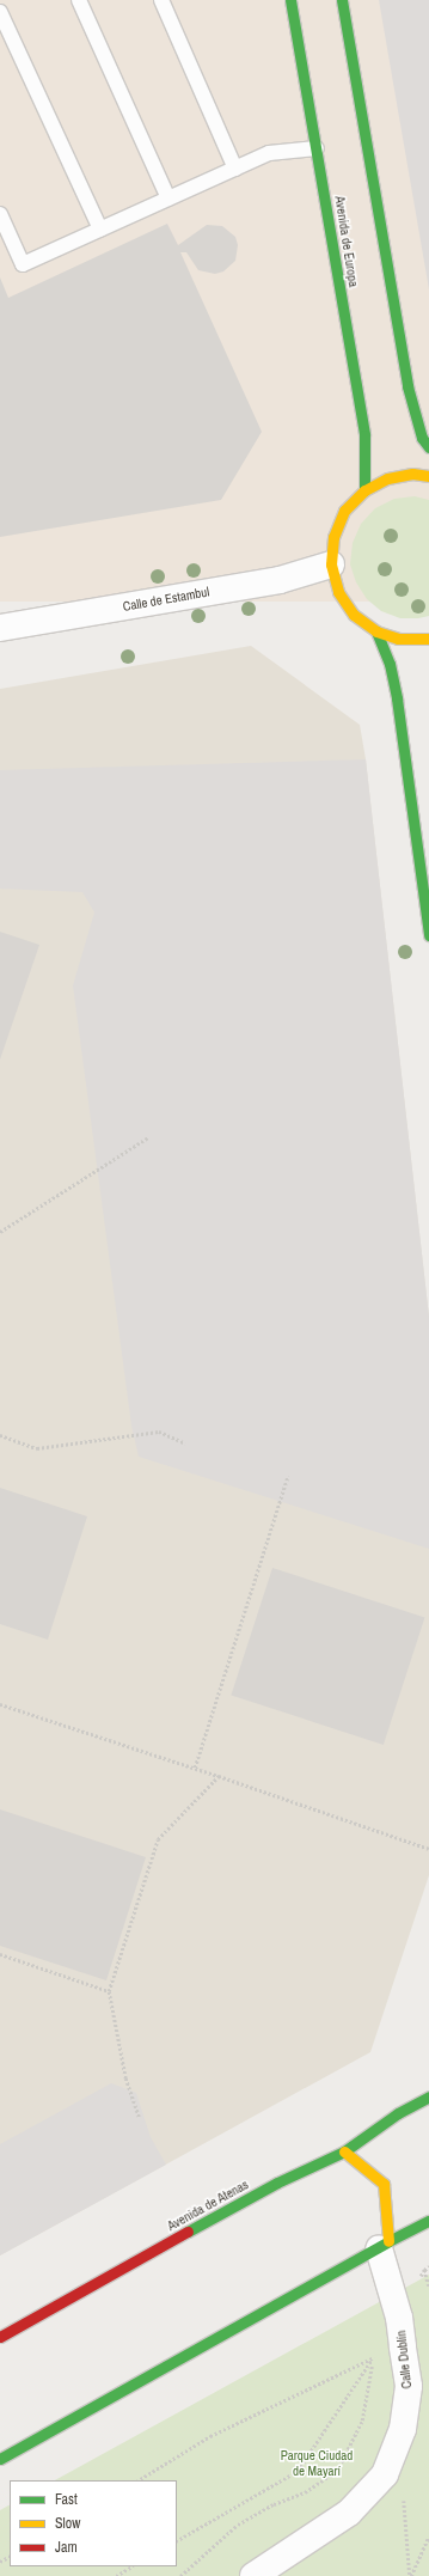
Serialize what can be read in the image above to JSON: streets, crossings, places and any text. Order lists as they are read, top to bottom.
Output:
{
  "streets": {
    "street": [
      "Avenida de Europa",
      "Calle de Estambul",
      "Avenida de Atenas",
      "Calle Dublín"
    ]
  },
  "parks": ["Parque Ciudad de Mayarí"],
  "legend": ["Fast", "Slow", "Jam"]
}
